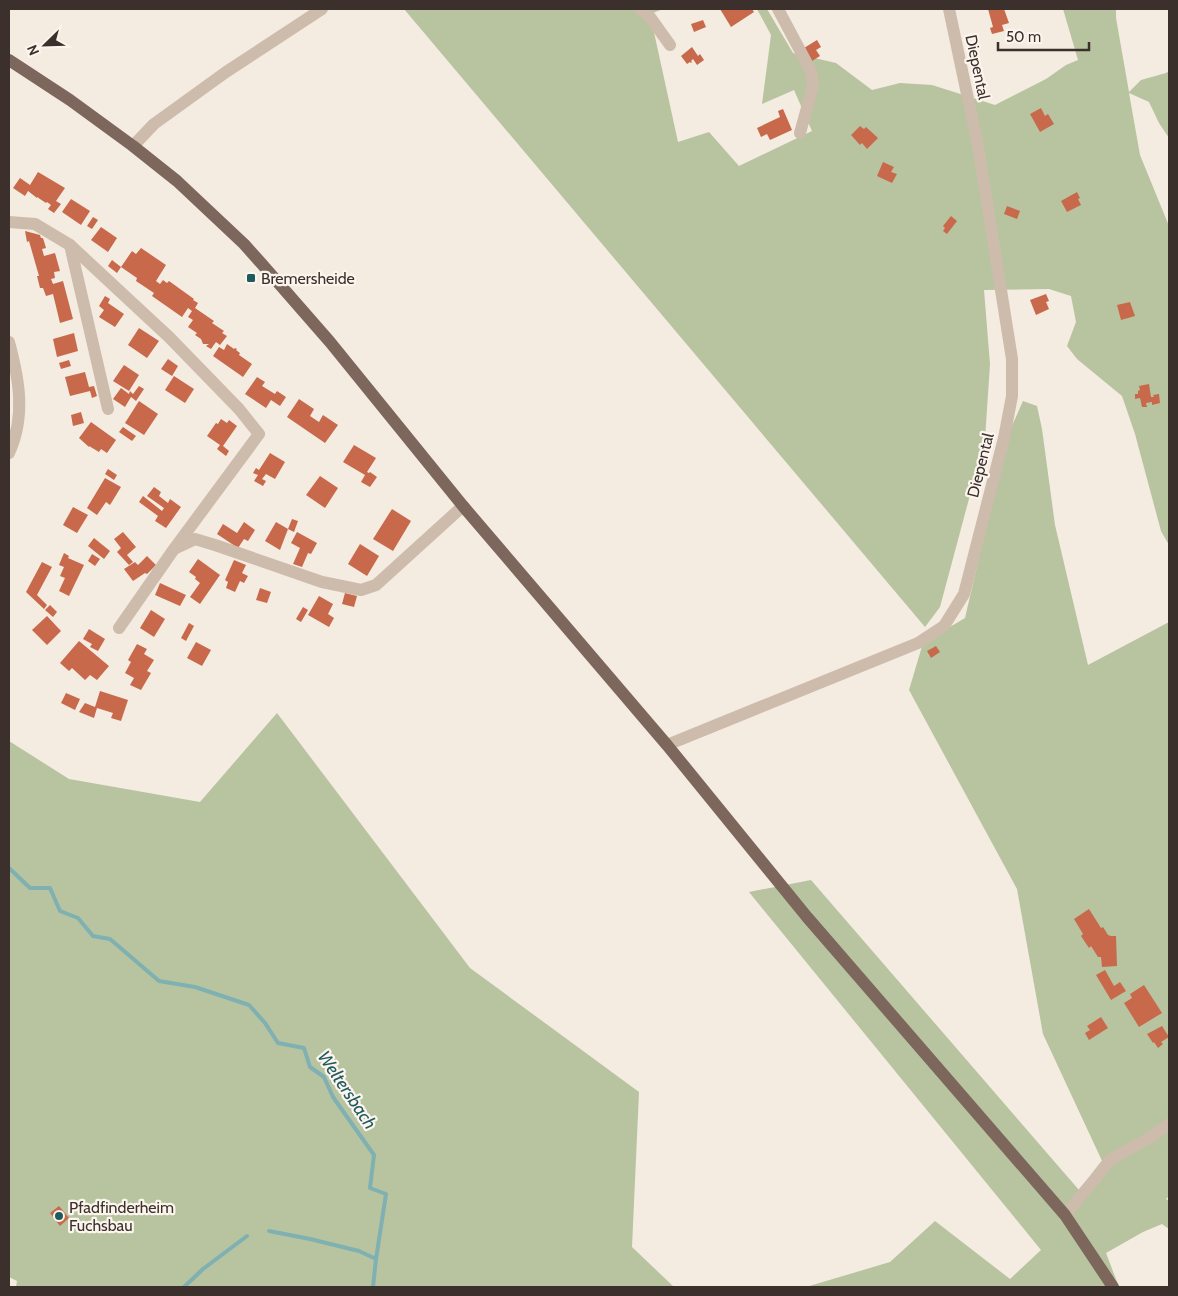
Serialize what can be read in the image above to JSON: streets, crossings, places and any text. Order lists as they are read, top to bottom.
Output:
{
  "streets": {
    "street": ["Diepental"]
  },
  "water": ["Weltersbach"],
  "places": {
    "transit": ["Bremersheide"],
    "other": ["Pfadfinderheim Fuchsbau"]
  },
  "scale_bar": "50 m",
  "north": "bottom left"
}
